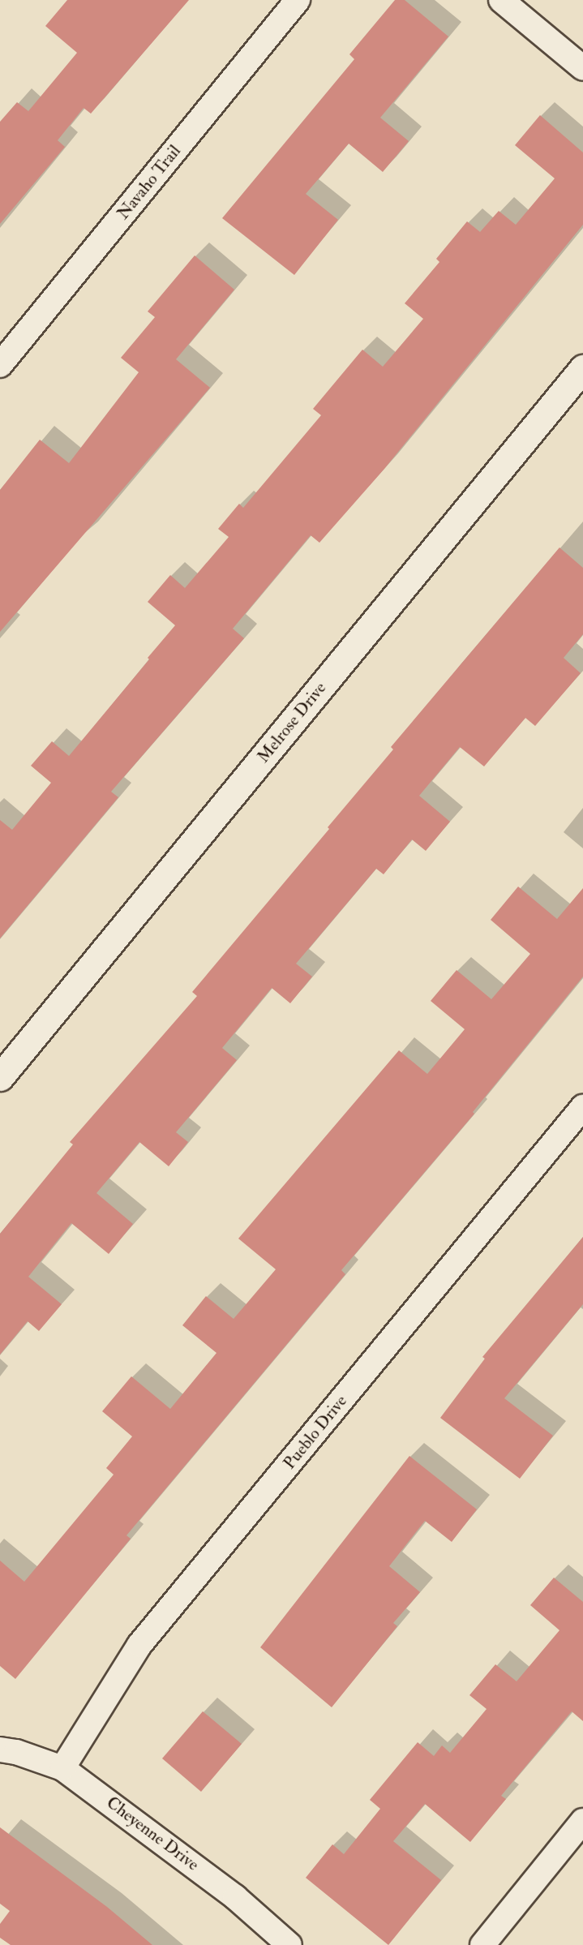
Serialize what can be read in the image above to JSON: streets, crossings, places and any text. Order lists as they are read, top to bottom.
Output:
{
  "streets": {
    "street": [
      "Navaho Trail",
      "Melrose Drive",
      "Pueblo Drive",
      "Cheyenne Drive"
    ]
  },
  "crossings": [
    ["Pueblo Drive", "Cheyenne Drive"]
  ]
}
